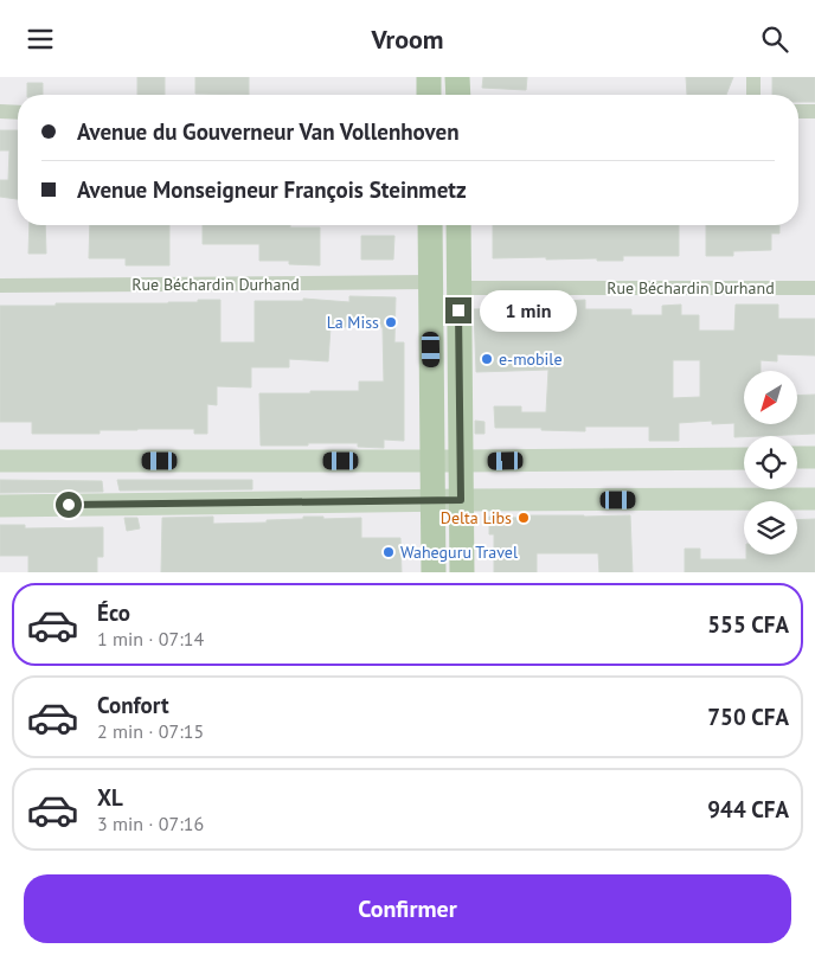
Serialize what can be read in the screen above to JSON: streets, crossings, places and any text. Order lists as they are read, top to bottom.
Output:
{
  "streets": {
    "street": ["Rue Béchardin Durhand"]
  },
  "places": [
    "La Miss",
    "e-mobile",
    "Delta Libs",
    "Waheguru Travel"
  ],
  "north": "bottom left",
  "page": {
    "header": "Vroom",
    "banner": ["Avenue du Gouverneur Van Vollenhoven", "Avenue Monseigneur François Steinmetz"],
    "bubble": "1 min",
    "list": [
      {
        "name": "Éco",
        "note": "1 min · 07:14",
        "value": "555 CFA"
      },
      {
        "name": "Confort",
        "note": "2 min · 07:15",
        "value": "750 CFA"
      },
      {
        "name": "XL",
        "note": "3 min · 07:16",
        "value": "944 CFA"
      }
    ],
    "buttons": "Confirmer"
  }
}
